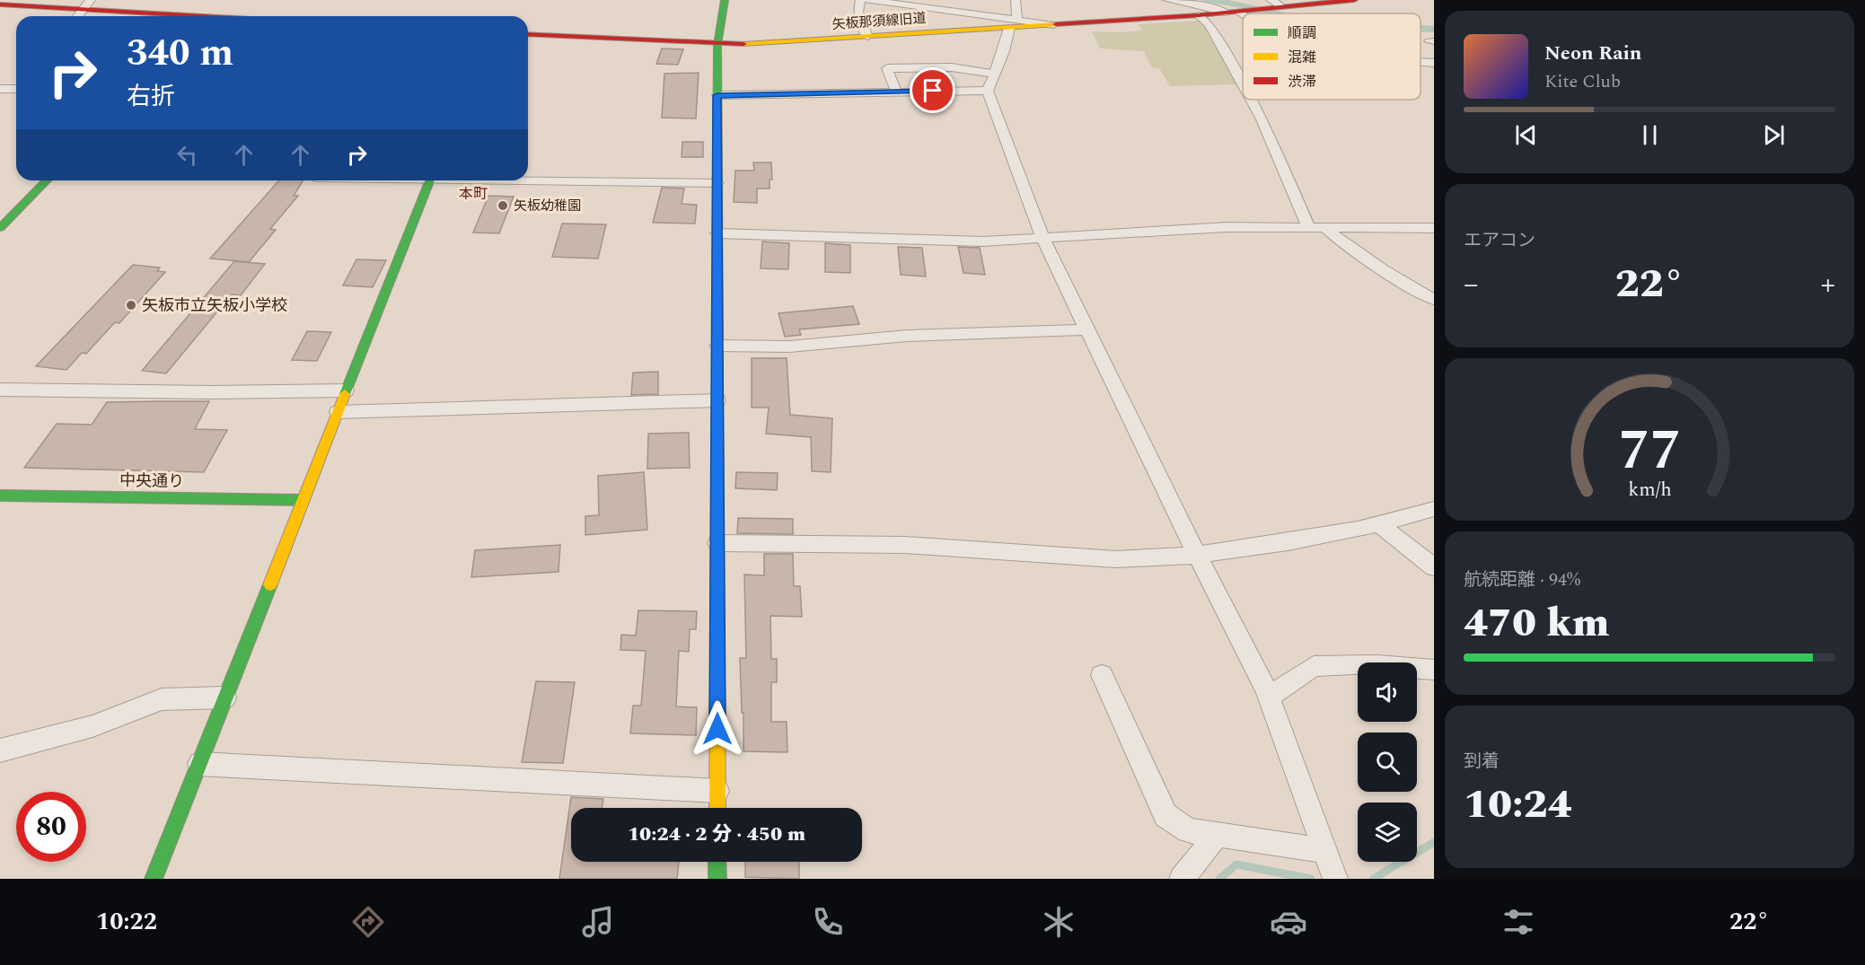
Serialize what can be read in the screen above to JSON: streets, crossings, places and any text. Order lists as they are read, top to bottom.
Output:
{
  "streets": {
    "main road": ["矢板那須線旧道", "中央通り"]
  },
  "districts": ["本町"],
  "places": ["矢板幼稚園", "矢板市立矢板小学校"],
  "legend": ["順調", "混雑", "渋滞"],
  "page": {
    "turn": ["340 m", "右折"],
    "song": ["Neon Rain", "Kite Club"],
    "tile": [
      "エアコン",
      ["航続距離 · 94%", "470 km"],
      ["到着", "10:24"]
    ],
    "heat": ["−", "22°", "+"],
    "limit": "80",
    "trip": "10:24 · 2 分 · 450 m",
    "tabs": ["10:22", "22°"],
    "gauge": ["77", "km/h"]
  }
}
